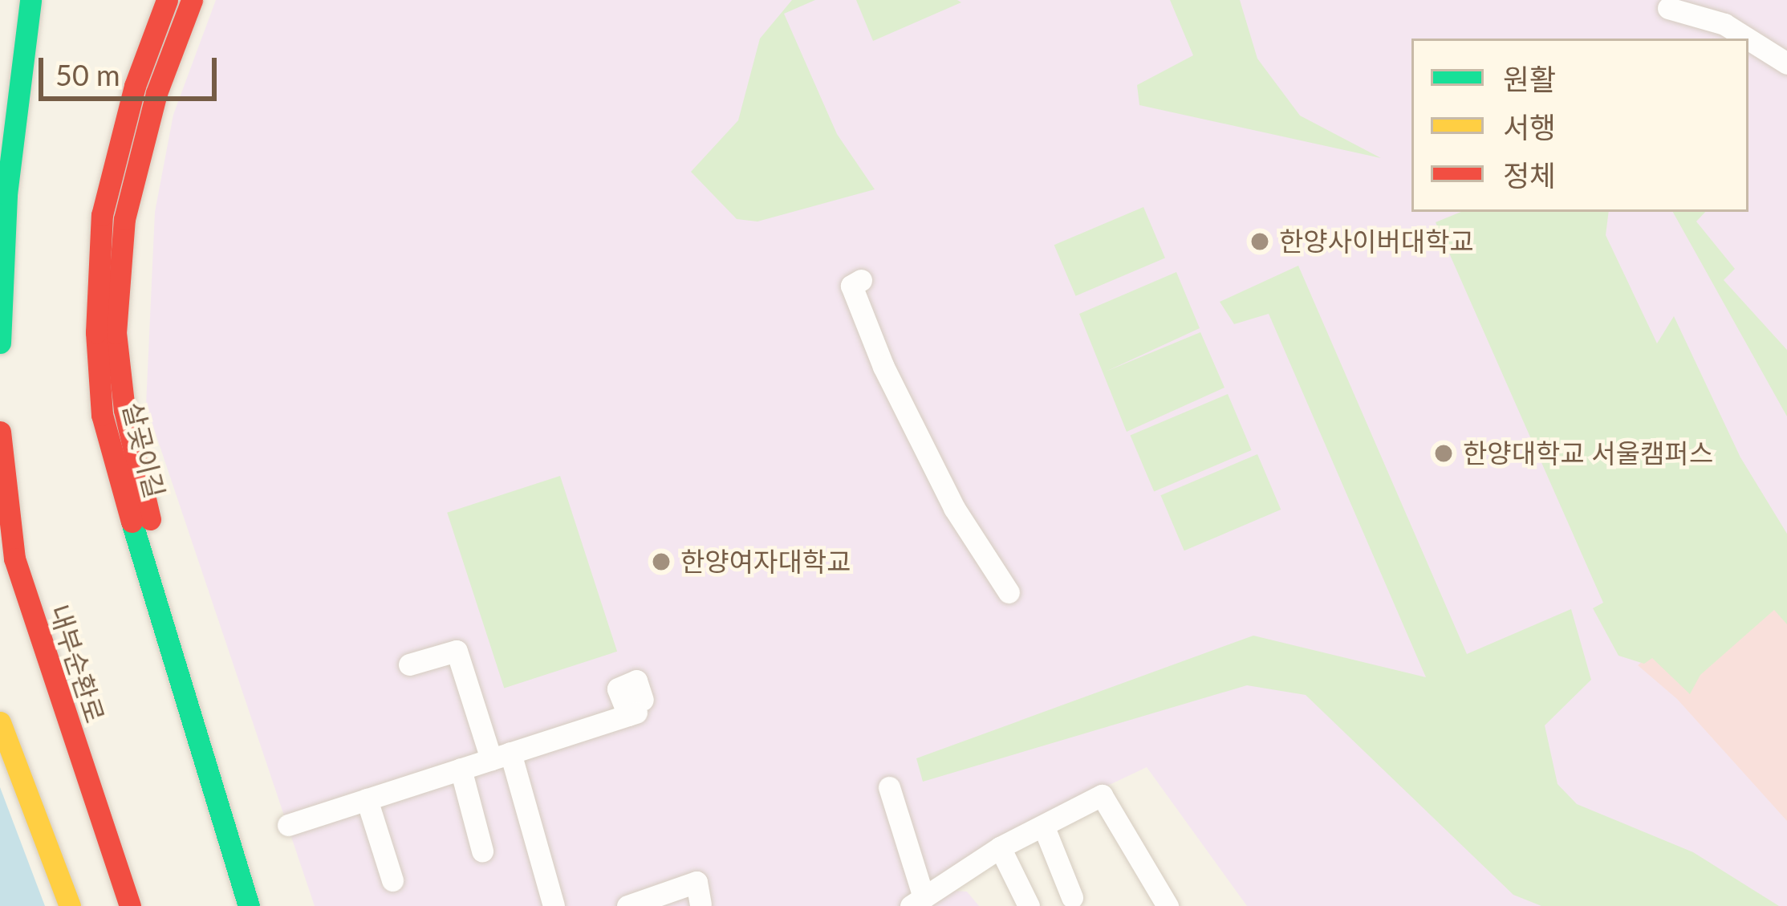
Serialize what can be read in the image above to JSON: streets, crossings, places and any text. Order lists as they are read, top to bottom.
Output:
{
  "streets": {
    "main road": ["살곶이길", "내부순환로"]
  },
  "places": ["한양사이버대학교", "한양대학교 서울캠퍼스", "한양여자대학교"],
  "legend": ["원활", "서행", "정체"],
  "scale_bar": "50 m"
}
